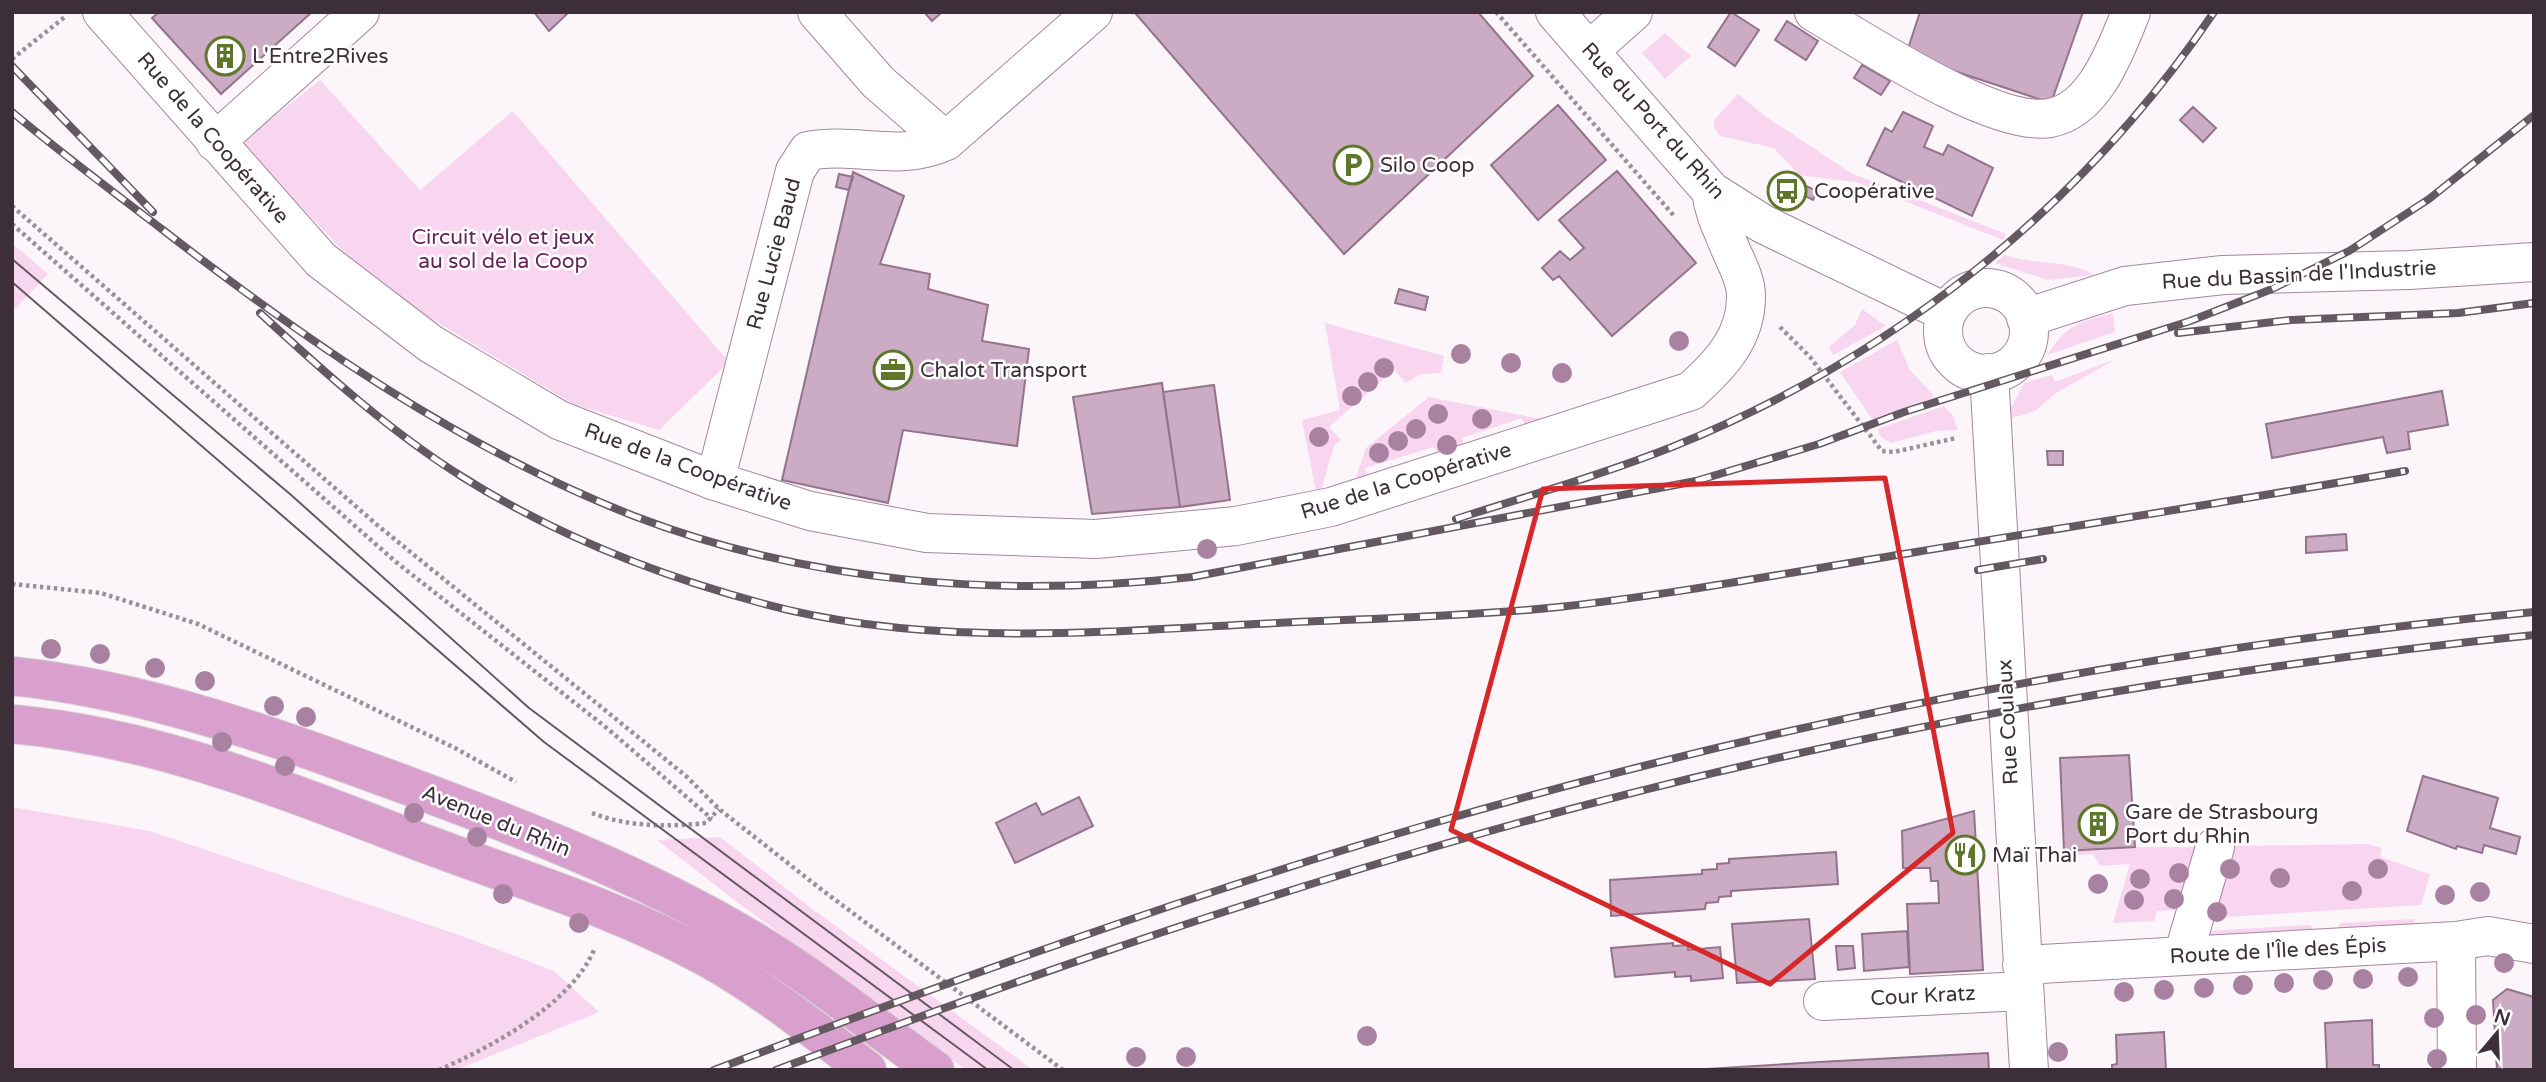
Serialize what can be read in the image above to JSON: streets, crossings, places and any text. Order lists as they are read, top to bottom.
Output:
{
  "streets": {
    "main road": ["Avenue du Rhin"],
    "street": [
      "Rue du Port du Rhin",
      "Rue de la Coopérative",
      "Rue Lucie Baud",
      "Rue du Bassin de l'Industrie",
      "Rue Coulaux",
      "Route de l'Île des Épis",
      "Cour Kratz"
    ]
  },
  "crossings": [
    ["Rue du Port du Rhin", "Rue du Bassin de l'Industrie"],
    ["Rue du Port du Rhin", "Rue Coulaux"],
    ["Rue de la Coopérative", "Rue Lucie Baud"],
    ["Rue du Bassin de l'Industrie", "Rue Coulaux"],
    ["Rue Coulaux", "Route de l'Île des Épis"],
    ["Rue Coulaux", "Cour Kratz"],
    ["Route de l'Île des Épis", "Cour Kratz"]
  ],
  "parks": ["Circuit vélo et jeux au sol de la Coop"],
  "places": {
    "building": ["L'Entre2Rives", "Gare de Strasbourg Port du Rhin"],
    "parking": ["Silo Coop"],
    "bus stop": ["Coopérative"],
    "office": ["Chalot Transport"],
    "restaurant": ["Maï Thai"]
  },
  "north": "top"
}
